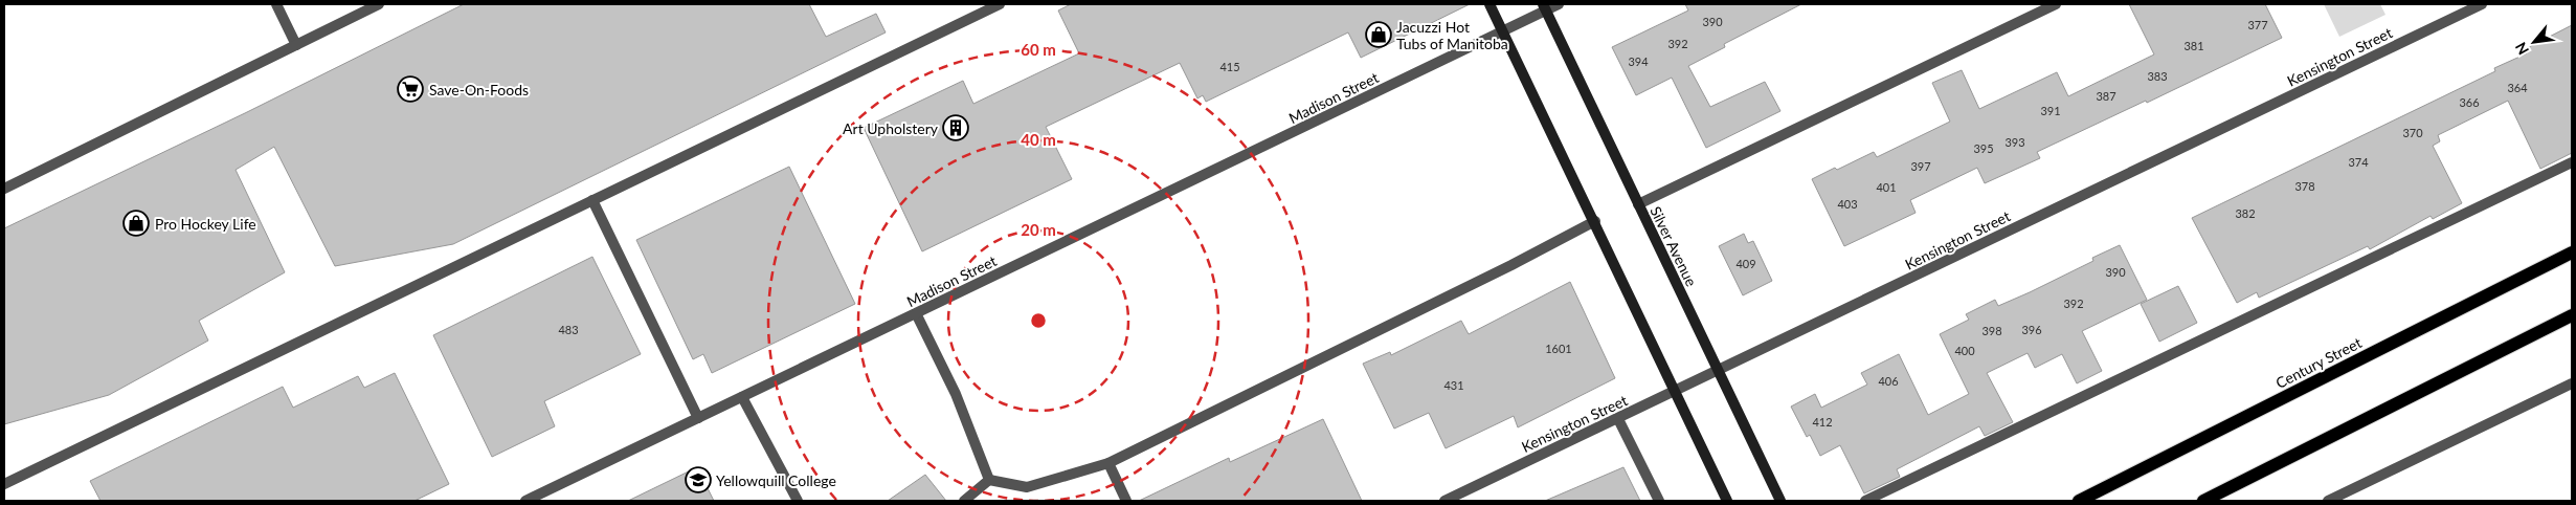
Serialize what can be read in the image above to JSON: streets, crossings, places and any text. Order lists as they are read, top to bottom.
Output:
{
  "streets": {
    "main road": ["Century Street"],
    "street": ["Kensington Street", "Madison Street", "Silver Avenue"]
  },
  "crossings": [
    ["Kensington Street", "Silver Avenue"],
    ["Madison Street", "Silver Avenue"]
  ],
  "places": {
    "shop": ["Jacuzzi Hot Tubs of Manitoba", "Pro Hockey Life"],
    "supermarket": ["Save-On-Foods"],
    "building": ["Art Upholstery"],
    "school or university": ["Yellowquill College"]
  },
  "house_numbers": [
    "390",
    "377",
    "392",
    "381",
    "394",
    "415",
    "383",
    "364",
    "387",
    "366",
    "391",
    "370",
    "393",
    "395",
    "374",
    "397",
    "378",
    "401",
    "403",
    "382",
    "409",
    "390",
    "392",
    "483",
    "396",
    "398",
    "1601",
    "400",
    "406",
    "431",
    "412"
  ],
  "north": "bottom left",
  "rings": ["60 m", "40 m", "20 m"]
}
